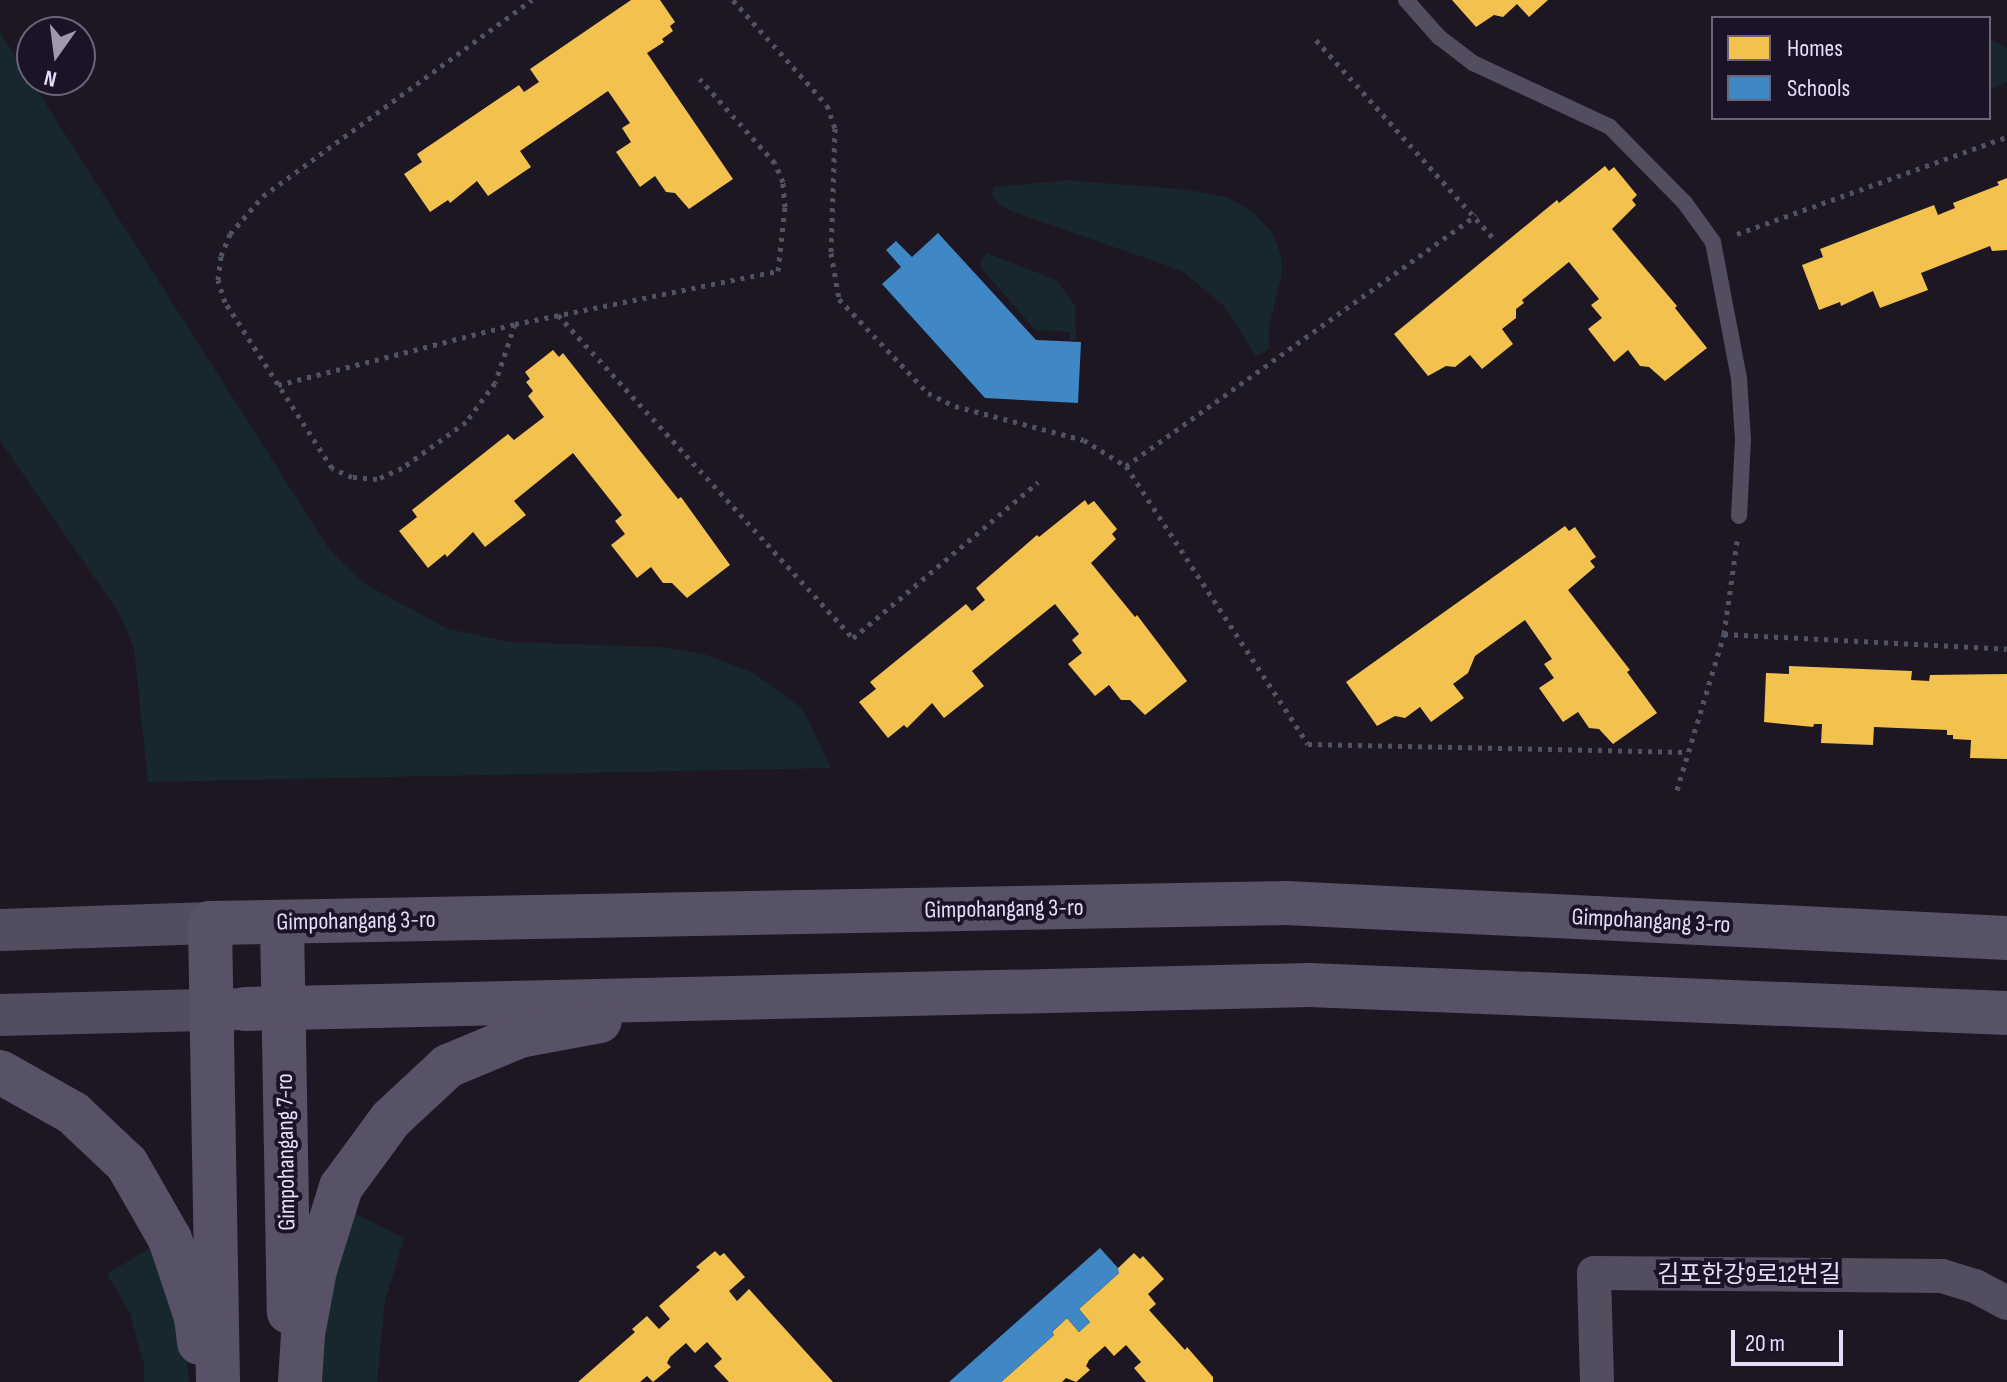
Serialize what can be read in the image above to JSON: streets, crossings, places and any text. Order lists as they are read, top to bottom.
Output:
{
  "streets": {
    "main road": ["Gimpohangang 3-ro", "Gimpohangang 7-ro"],
    "street": ["김포한강9로12번길"]
  },
  "crossings": [
    ["Gimpohangang 3-ro", "Gimpohangang 7-ro"]
  ],
  "legend": ["Homes", "Schools"],
  "scale_bar": "20 m",
  "north": "bottom"
}
